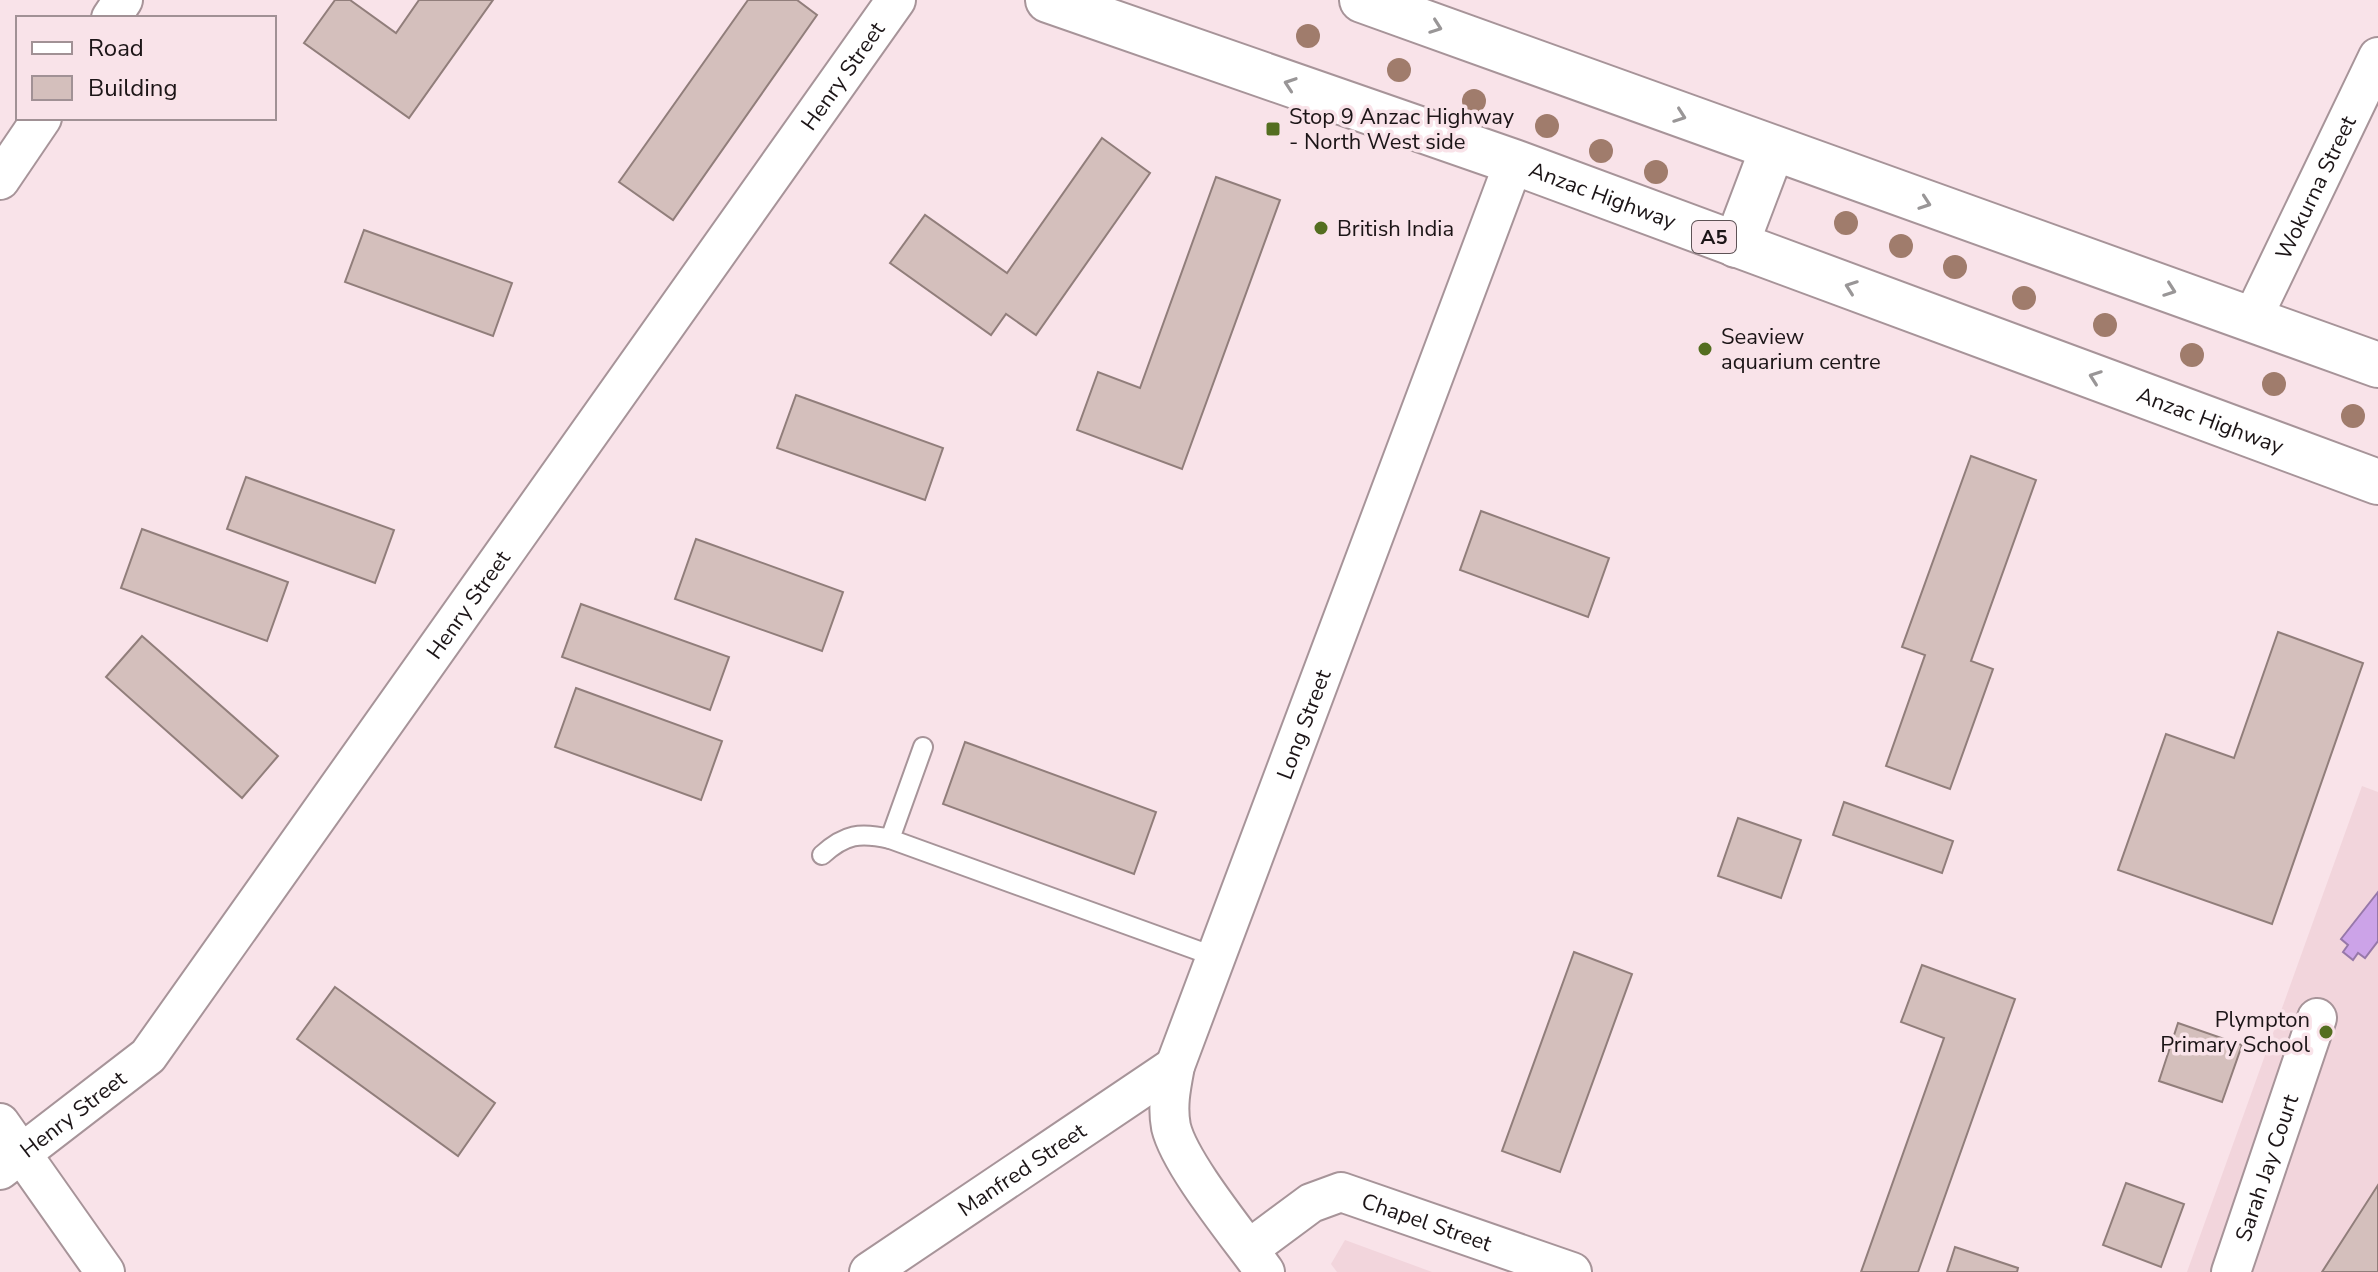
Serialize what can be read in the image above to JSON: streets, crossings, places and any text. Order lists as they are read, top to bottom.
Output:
{
  "streets": {
    "highway": ["Anzac Highway", "A5"],
    "street": [
      "Henry Street",
      "Wokurna Street",
      "Long Street",
      "Sarah Jay Court",
      "Manfred Street",
      "Chapel Street"
    ]
  },
  "crossings": [
    ["Anzac Highway", "Long Street"],
    ["Long Street", "Manfred Street"],
    ["Long Street", "Chapel Street"]
  ],
  "places": {
    "transit": ["Stop 9 Anzac Highway - North West side"],
    "other": ["British India", "Seaview aquarium centre", "Plympton Primary School"]
  },
  "legend": ["Road", "Building"]
}
